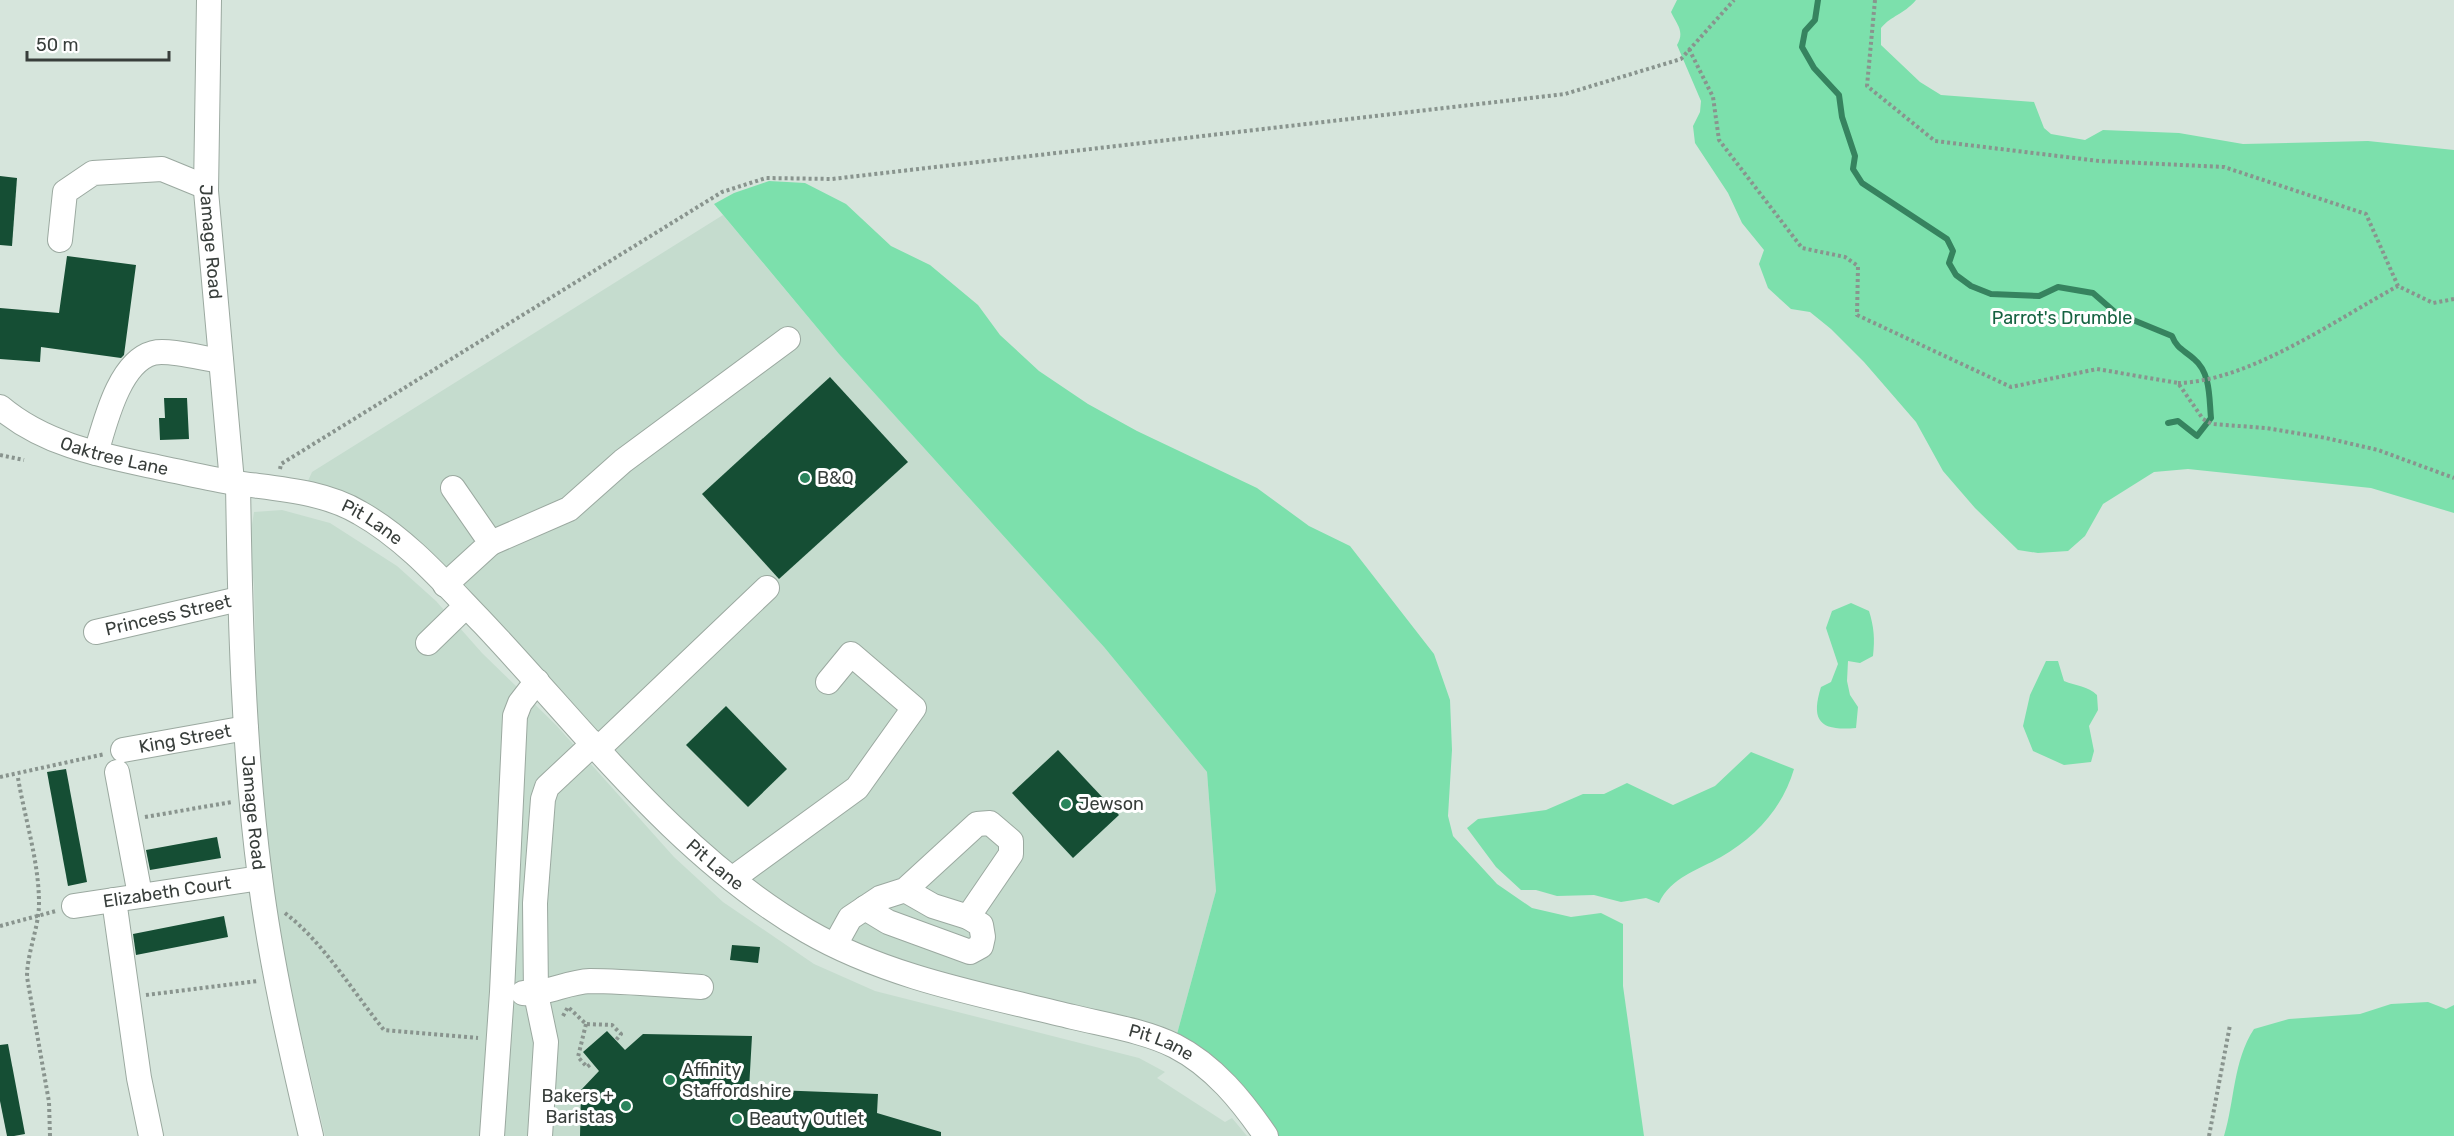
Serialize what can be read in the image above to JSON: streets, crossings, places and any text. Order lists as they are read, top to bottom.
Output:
{
  "streets": {
    "street": [
      "Jamage Road",
      "Oaktree Lane",
      "Pit Lane",
      "Princess Street",
      "King Street",
      "Elizabeth Court"
    ]
  },
  "crossings": [
    ["Jamage Road", "Oaktree Lane"],
    ["Jamage Road", "Pit Lane"],
    ["Jamage Road", "Princess Street"],
    ["Jamage Road", "King Street"],
    ["Jamage Road", "Elizabeth Court"],
    ["Oaktree Lane", "Pit Lane"]
  ],
  "parks": ["Parrot's Drumble"],
  "places": [
    "B&Q",
    "Jewson",
    "Affinity Staffordshire",
    "Bakers + Baristas",
    "Beauty Outlet"
  ],
  "scale_bar": "50 m"
}
